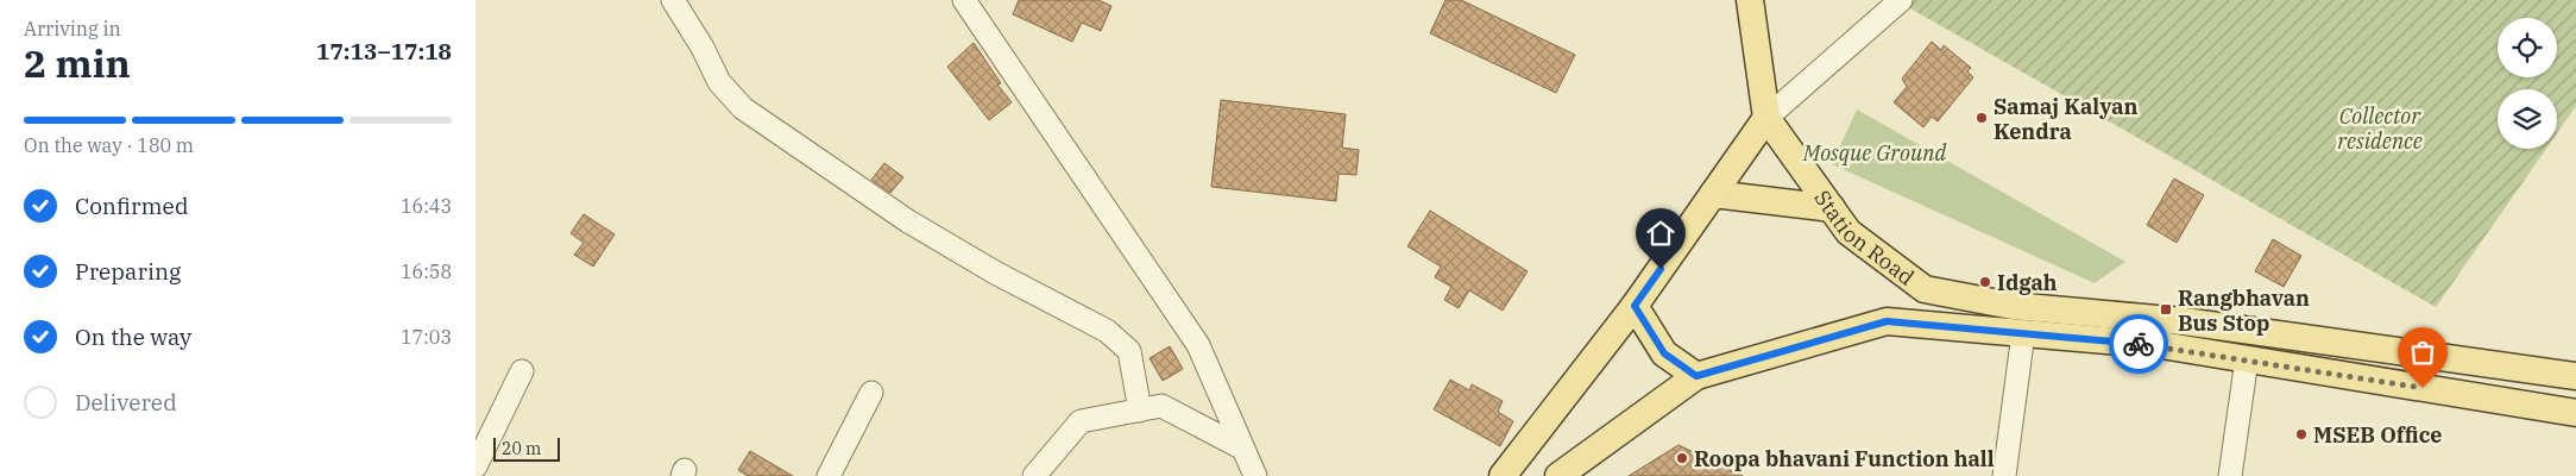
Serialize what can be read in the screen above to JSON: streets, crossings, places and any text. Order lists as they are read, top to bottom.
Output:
{
  "streets": {
    "main road": ["Station Road"]
  },
  "parks": ["Collector residence", "Mosque Ground"],
  "places": {
    "other": [
      "Samaj Kalyan Kendra",
      "Idgah",
      "MSEB Office",
      "Roopa bhavani Function hall"
    ],
    "transit": ["Rangbhavan Bus Stop"]
  },
  "scale_bar": "20 m",
  "page": {
    "heading": ["2 min", "Arriving in", "17:13–17:18"],
    "bar": "On the way · 180 m",
    "list": [
      ["Confirmed", "16:43"],
      ["Preparing", "16:58"],
      ["On the way", "17:03"],
      "Delivered"
    ],
    "scale": "20 m"
  }
}
